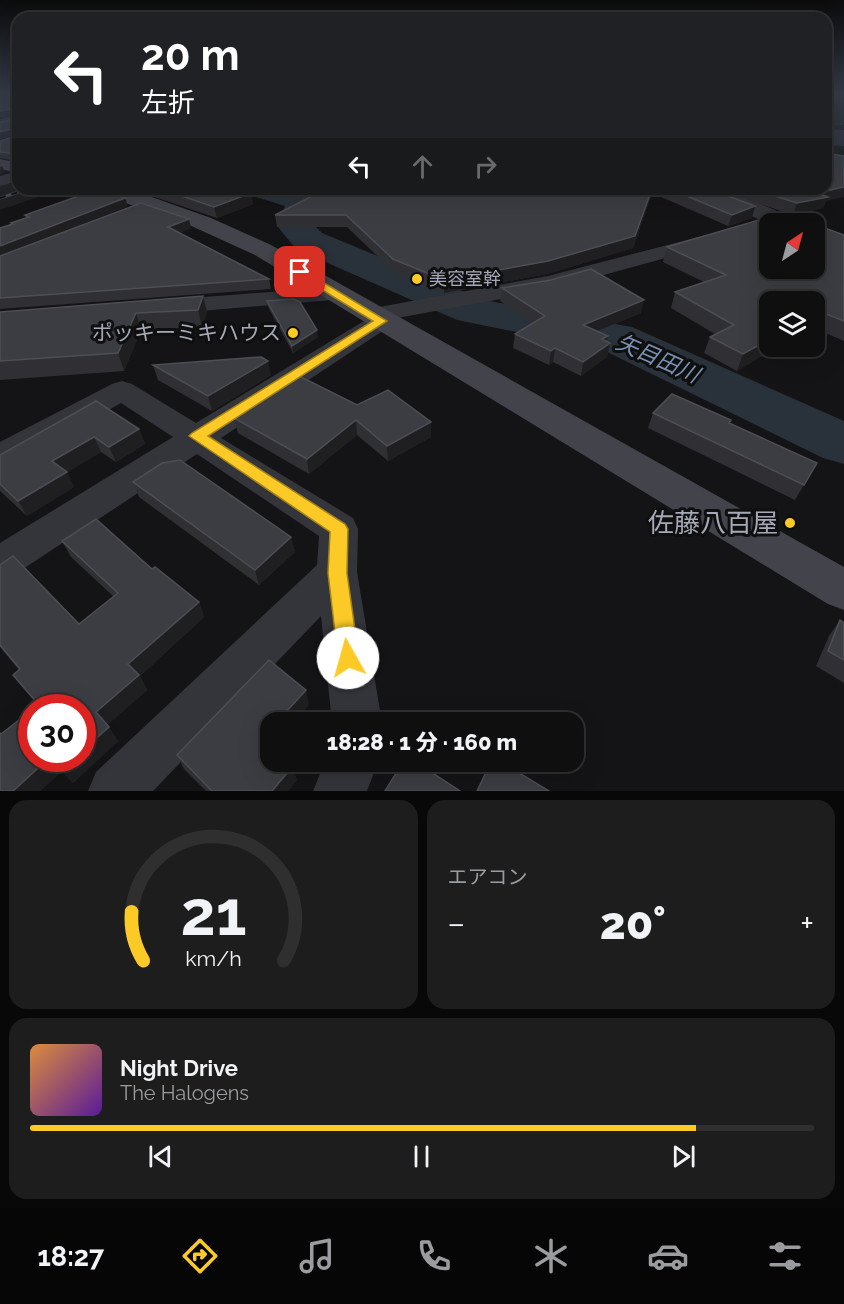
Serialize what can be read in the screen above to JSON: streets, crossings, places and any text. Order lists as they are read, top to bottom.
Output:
{
  "water": ["矢目田川"],
  "places": ["美容室幹", "ポッキーミキハウス", "佐藤八百屋"],
  "north": "top right",
  "page": {
    "turn": ["20 m", "左折"],
    "limit": "30",
    "trip": "18:28 · 1 分 · 160 m",
    "tile": "エアコン",
    "heat": ["−", "20°", "+"],
    "song": ["Night Drive", "The Halogens"],
    "tabs": "18:27",
    "gauge": ["21", "km/h"]
  }
}
